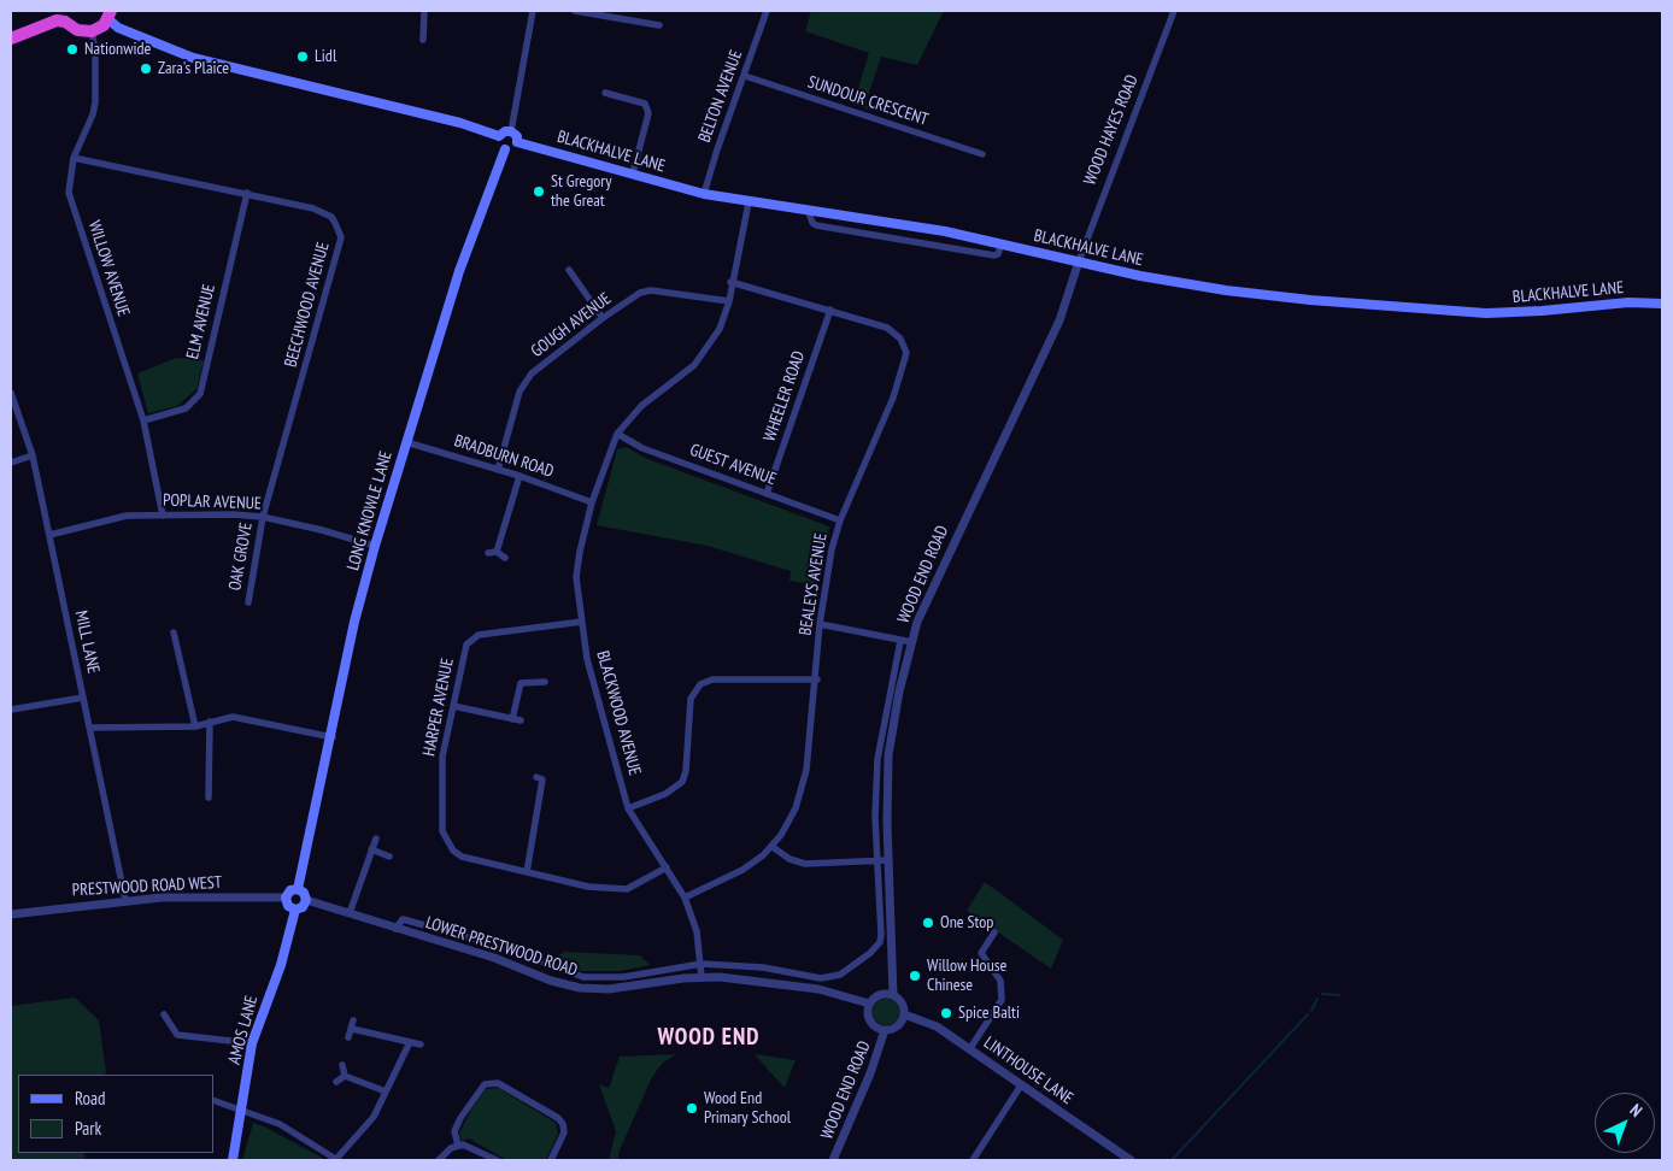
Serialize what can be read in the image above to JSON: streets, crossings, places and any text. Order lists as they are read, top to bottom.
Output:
{
  "streets": {
    "main road": ["BLACKHALVE LANE", "LONG KNOWLE LANE", "AMOS LANE"],
    "street": [
      "BELTON AVENUE",
      "SUNDOUR CRESCENT",
      "WOOD HAYES ROAD",
      "WILLOW AVENUE",
      "BEECHWOOD AVENUE",
      "ELM AVENUE",
      "GOUGH AVENUE",
      "WHEELER ROAD",
      "BRADBURN ROAD",
      "GUEST AVENUE",
      "POPLAR AVENUE",
      "OAK GROVE",
      "WOOD END ROAD",
      "BEALEYS AVENUE",
      "MILL LANE",
      "HARPER AVENUE",
      "BLACKWOOD AVENUE",
      "PRESTWOOD ROAD WEST",
      "LOWER PRESTWOOD ROAD",
      "LINTHOUSE LANE"
    ]
  },
  "crossings": [
    ["BELTON AVENUE", "SUNDOUR CRESCENT"],
    ["BELTON AVENUE", "BLACKHALVE LANE"],
    ["WOOD HAYES ROAD", "BLACKHALVE LANE"],
    ["WOOD HAYES ROAD", "WOOD END ROAD"],
    ["BLACKHALVE LANE", "LONG KNOWLE LANE"],
    ["BLACKHALVE LANE", "WOOD END ROAD"],
    ["BLACKHALVE LANE", "BLACKWOOD AVENUE"],
    ["WILLOW AVENUE", "BEECHWOOD AVENUE"],
    ["WILLOW AVENUE", "ELM AVENUE"],
    ["WILLOW AVENUE", "POPLAR AVENUE"],
    ["BEECHWOOD AVENUE", "ELM AVENUE"],
    ["BEECHWOOD AVENUE", "POPLAR AVENUE"],
    ["BEECHWOOD AVENUE", "OAK GROVE"],
    ["GOUGH AVENUE", "BRADBURN ROAD"],
    ["GOUGH AVENUE", "BLACKWOOD AVENUE"],
    ["WHEELER ROAD", "GUEST AVENUE"],
    ["WHEELER ROAD", "BEALEYS AVENUE"],
    ["BRADBURN ROAD", "LONG KNOWLE LANE"],
    ["BRADBURN ROAD", "BLACKWOOD AVENUE"],
    ["GUEST AVENUE", "BEALEYS AVENUE"],
    ["GUEST AVENUE", "BLACKWOOD AVENUE"],
    ["POPLAR AVENUE", "LONG KNOWLE LANE"],
    ["POPLAR AVENUE", "OAK GROVE"],
    ["POPLAR AVENUE", "MILL LANE"],
    ["LONG KNOWLE LANE", "PRESTWOOD ROAD WEST"],
    ["LONG KNOWLE LANE", "LOWER PRESTWOOD ROAD"],
    ["LONG KNOWLE LANE", "AMOS LANE"],
    ["WOOD END ROAD", "LOWER PRESTWOOD ROAD"],
    ["WOOD END ROAD", "LINTHOUSE LANE"],
    ["BEALEYS AVENUE", "BLACKWOOD AVENUE"],
    ["MILL LANE", "PRESTWOOD ROAD WEST"],
    ["HARPER AVENUE", "BLACKWOOD AVENUE"],
    ["BLACKWOOD AVENUE", "LOWER PRESTWOOD ROAD"],
    ["PRESTWOOD ROAD WEST", "LOWER PRESTWOOD ROAD"],
    ["PRESTWOOD ROAD WEST", "AMOS LANE"],
    ["LOWER PRESTWOOD ROAD", "AMOS LANE"],
    ["LOWER PRESTWOOD ROAD", "LINTHOUSE LANE"]
  ],
  "districts": ["WOOD END"],
  "places": [
    "Nationwide",
    "Lidl",
    "Zara's Plaice",
    "St Gregory the Great",
    "One Stop",
    "Willow House Chinese",
    "Spice Balti",
    "Wood End Primary School"
  ],
  "legend": ["Road", "Park"],
  "north": "top right"
}
